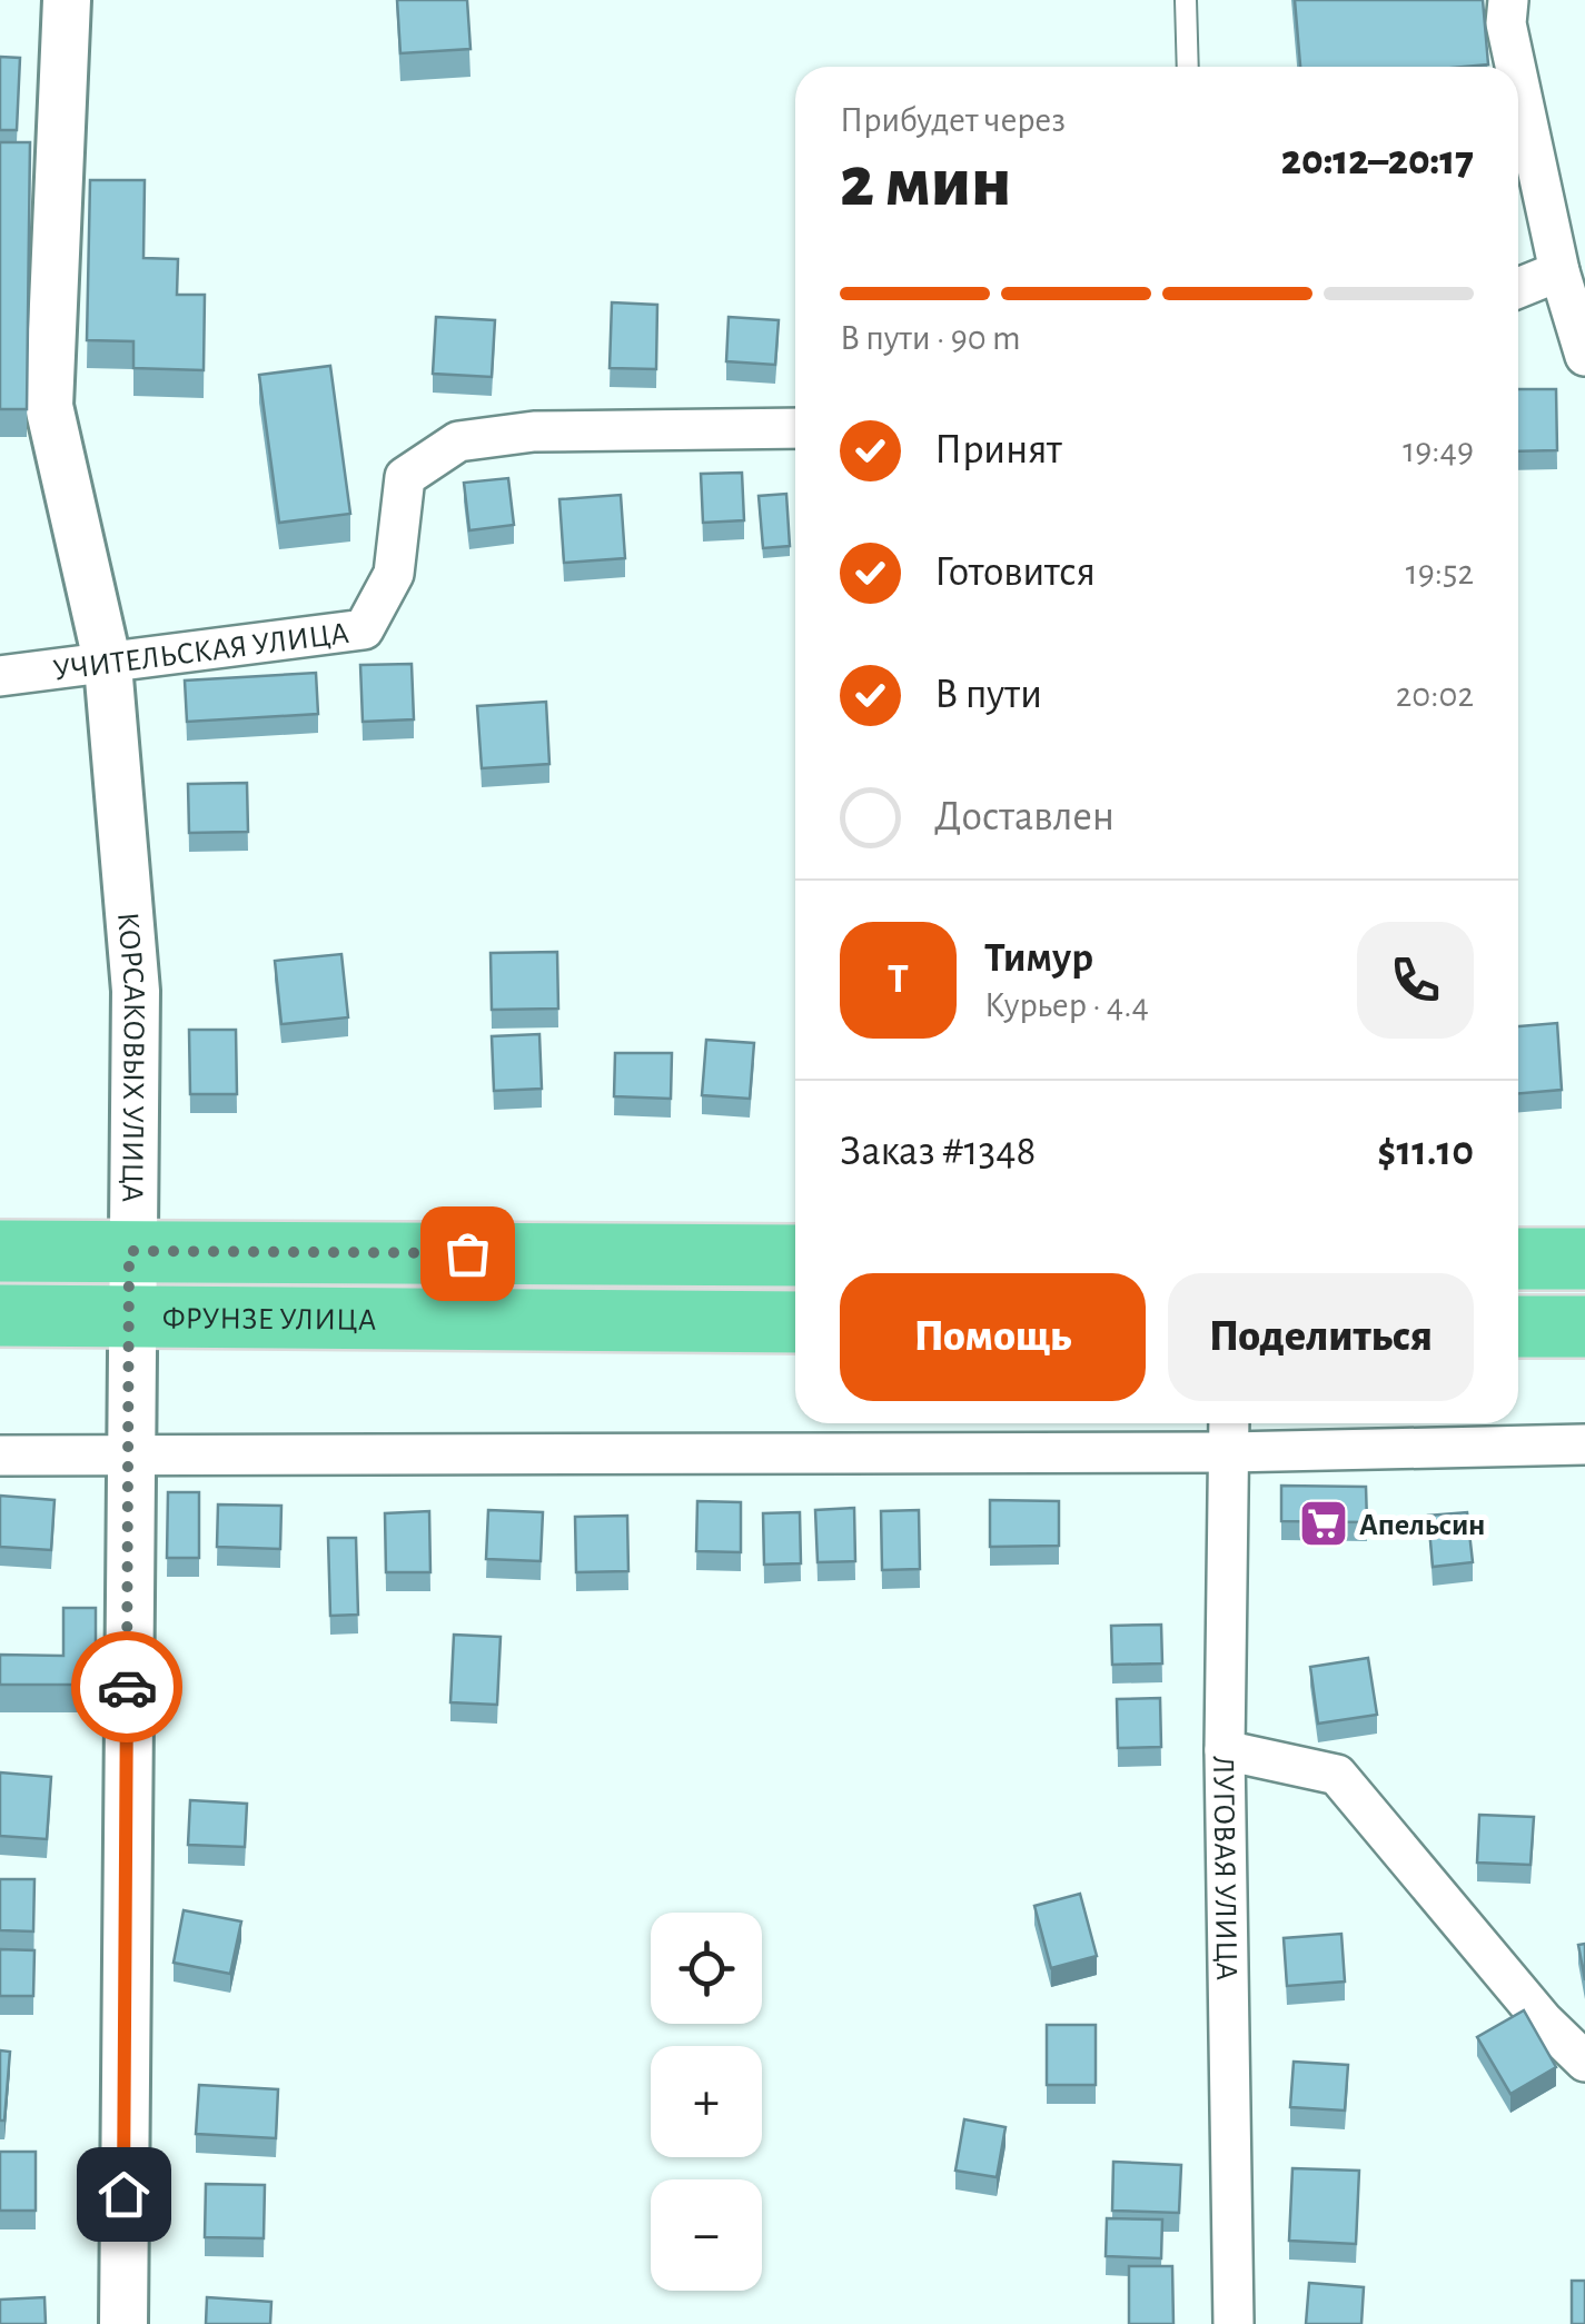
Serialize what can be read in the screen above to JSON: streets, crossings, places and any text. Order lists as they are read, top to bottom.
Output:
{
  "streets": {
    "main road": ["ФРУНЗЕ УЛИЦА"],
    "street": ["УЧИТЕЛЬСКАЯ УЛИЦА", "КОРСАКОВЫХ УЛИЦА", "ЛУГОВАЯ УЛИЦА"]
  },
  "crossings": [
    ["УЧИТЕЛЬСКАЯ УЛИЦА", "КОРСАКОВЫХ УЛИЦА"],
    ["КОРСАКОВЫХ УЛИЦА", "ФРУНЗЕ УЛИЦА"]
  ],
  "places": {
    "supermarket": ["Апельсин"]
  },
  "page": {
    "heading": ["2 мин", "Прибудет через", "20:12–20:17"],
    "panel": [
      "Тимур",
      "Курьер · 4.4",
      "Заказ #1348",
      "$11.10"
    ],
    "bar": "В пути · 90 m",
    "list": [
      ["Принят", "19:49"],
      ["Готовится", "19:52"],
      ["В пути", "20:02"],
      "Доставлен"
    ],
    "round": "Т",
    "buttons": ["Помощь", "Поделиться"],
    "map_buttons": ["+", "−"]
  }
}
